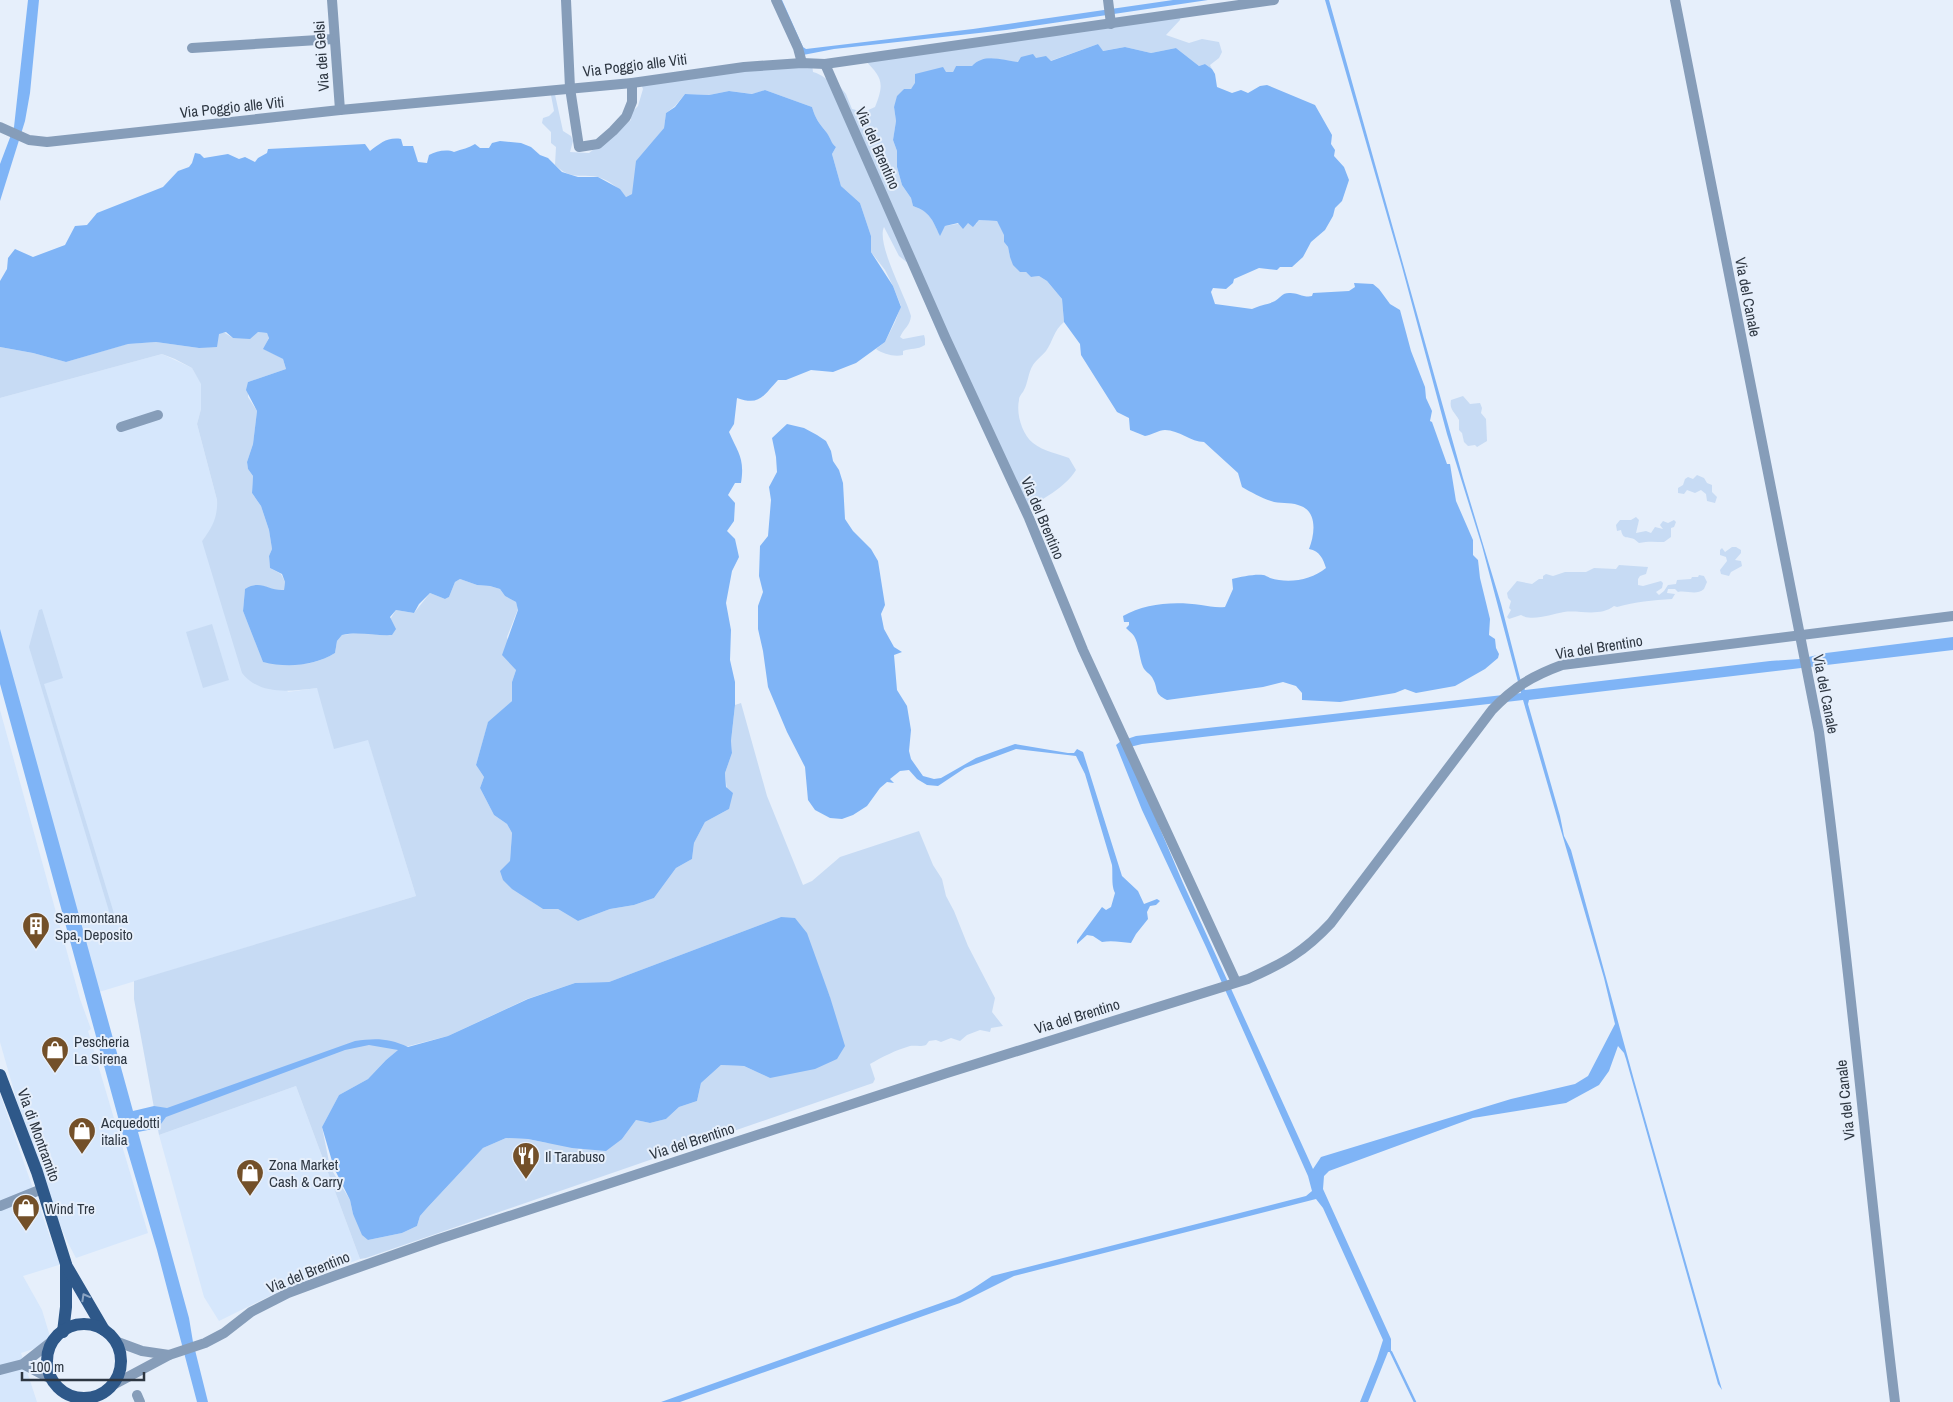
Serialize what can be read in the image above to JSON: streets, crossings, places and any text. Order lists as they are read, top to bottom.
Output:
{
  "streets": {
    "main road": ["Via di Montramito"],
    "street": [
      "Via dei Gelsi",
      "Via Poggio alle Viti",
      "Via del Brentino",
      "Via del Canale"
    ]
  },
  "crossings": [
    ["Via dei Gelsi", "Via Poggio alle Viti"],
    ["Via Poggio alle Viti", "Via del Brentino"],
    ["Via del Brentino", "Via del Canale"],
    ["Via del Brentino", "Via di Montramito"]
  ],
  "places": {
    "building": ["Sammontana Spa, Deposito"],
    "shop": [
      "Pescheria La Sirena",
      "Acquedotti italia",
      "Zona Market Cash & Carry",
      "Wind Tre"
    ],
    "restaurant": ["Il Tarabuso"]
  },
  "scale_bar": "100 m"
}
